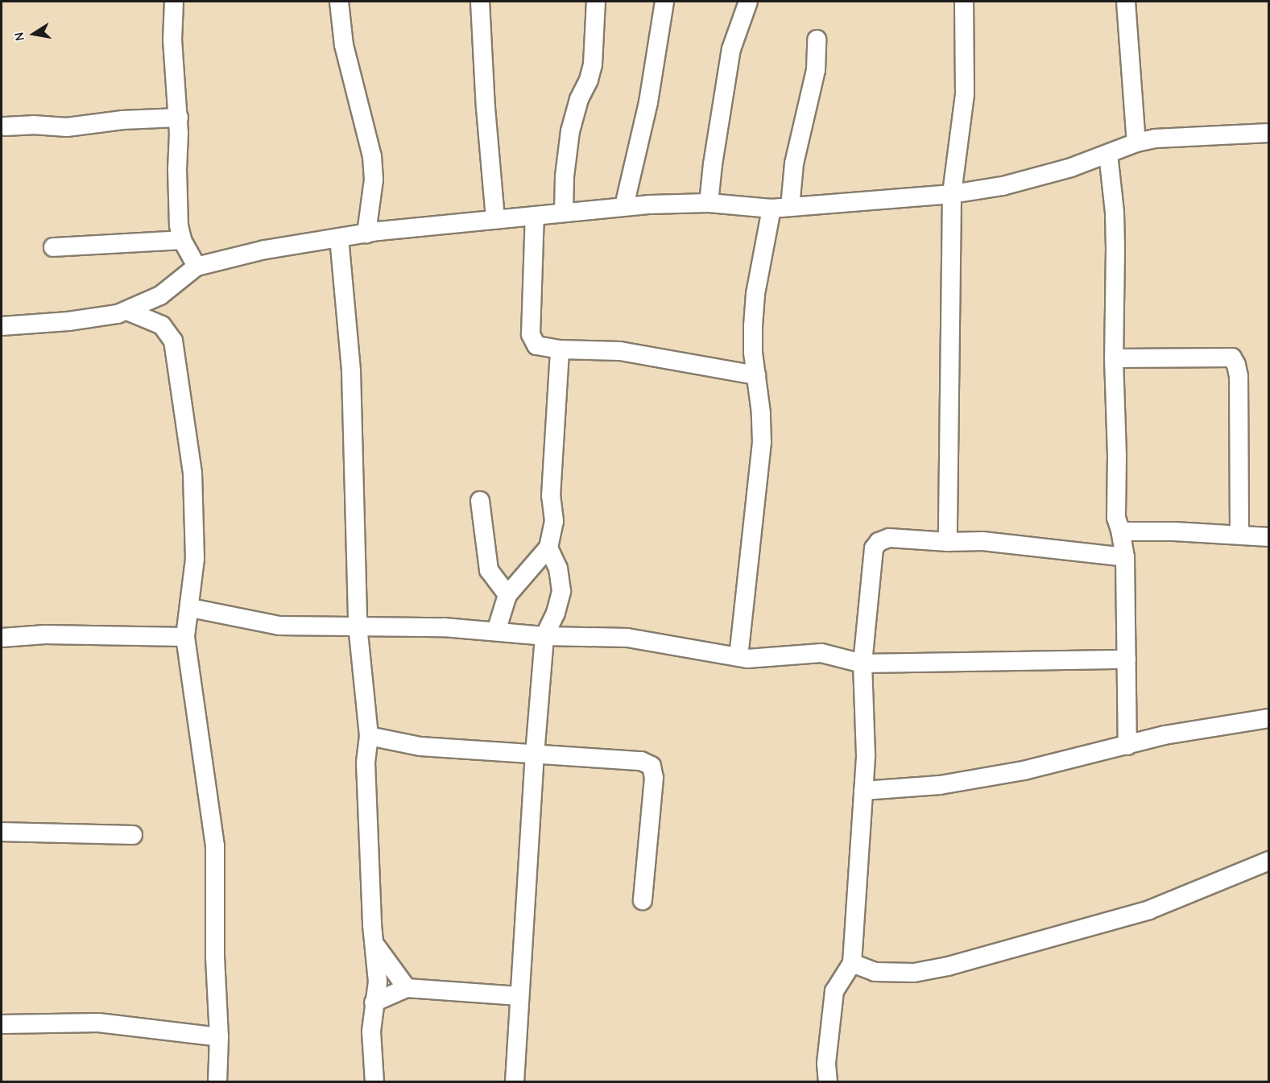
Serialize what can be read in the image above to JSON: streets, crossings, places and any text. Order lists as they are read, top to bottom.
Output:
{
  "north": "left"
}
